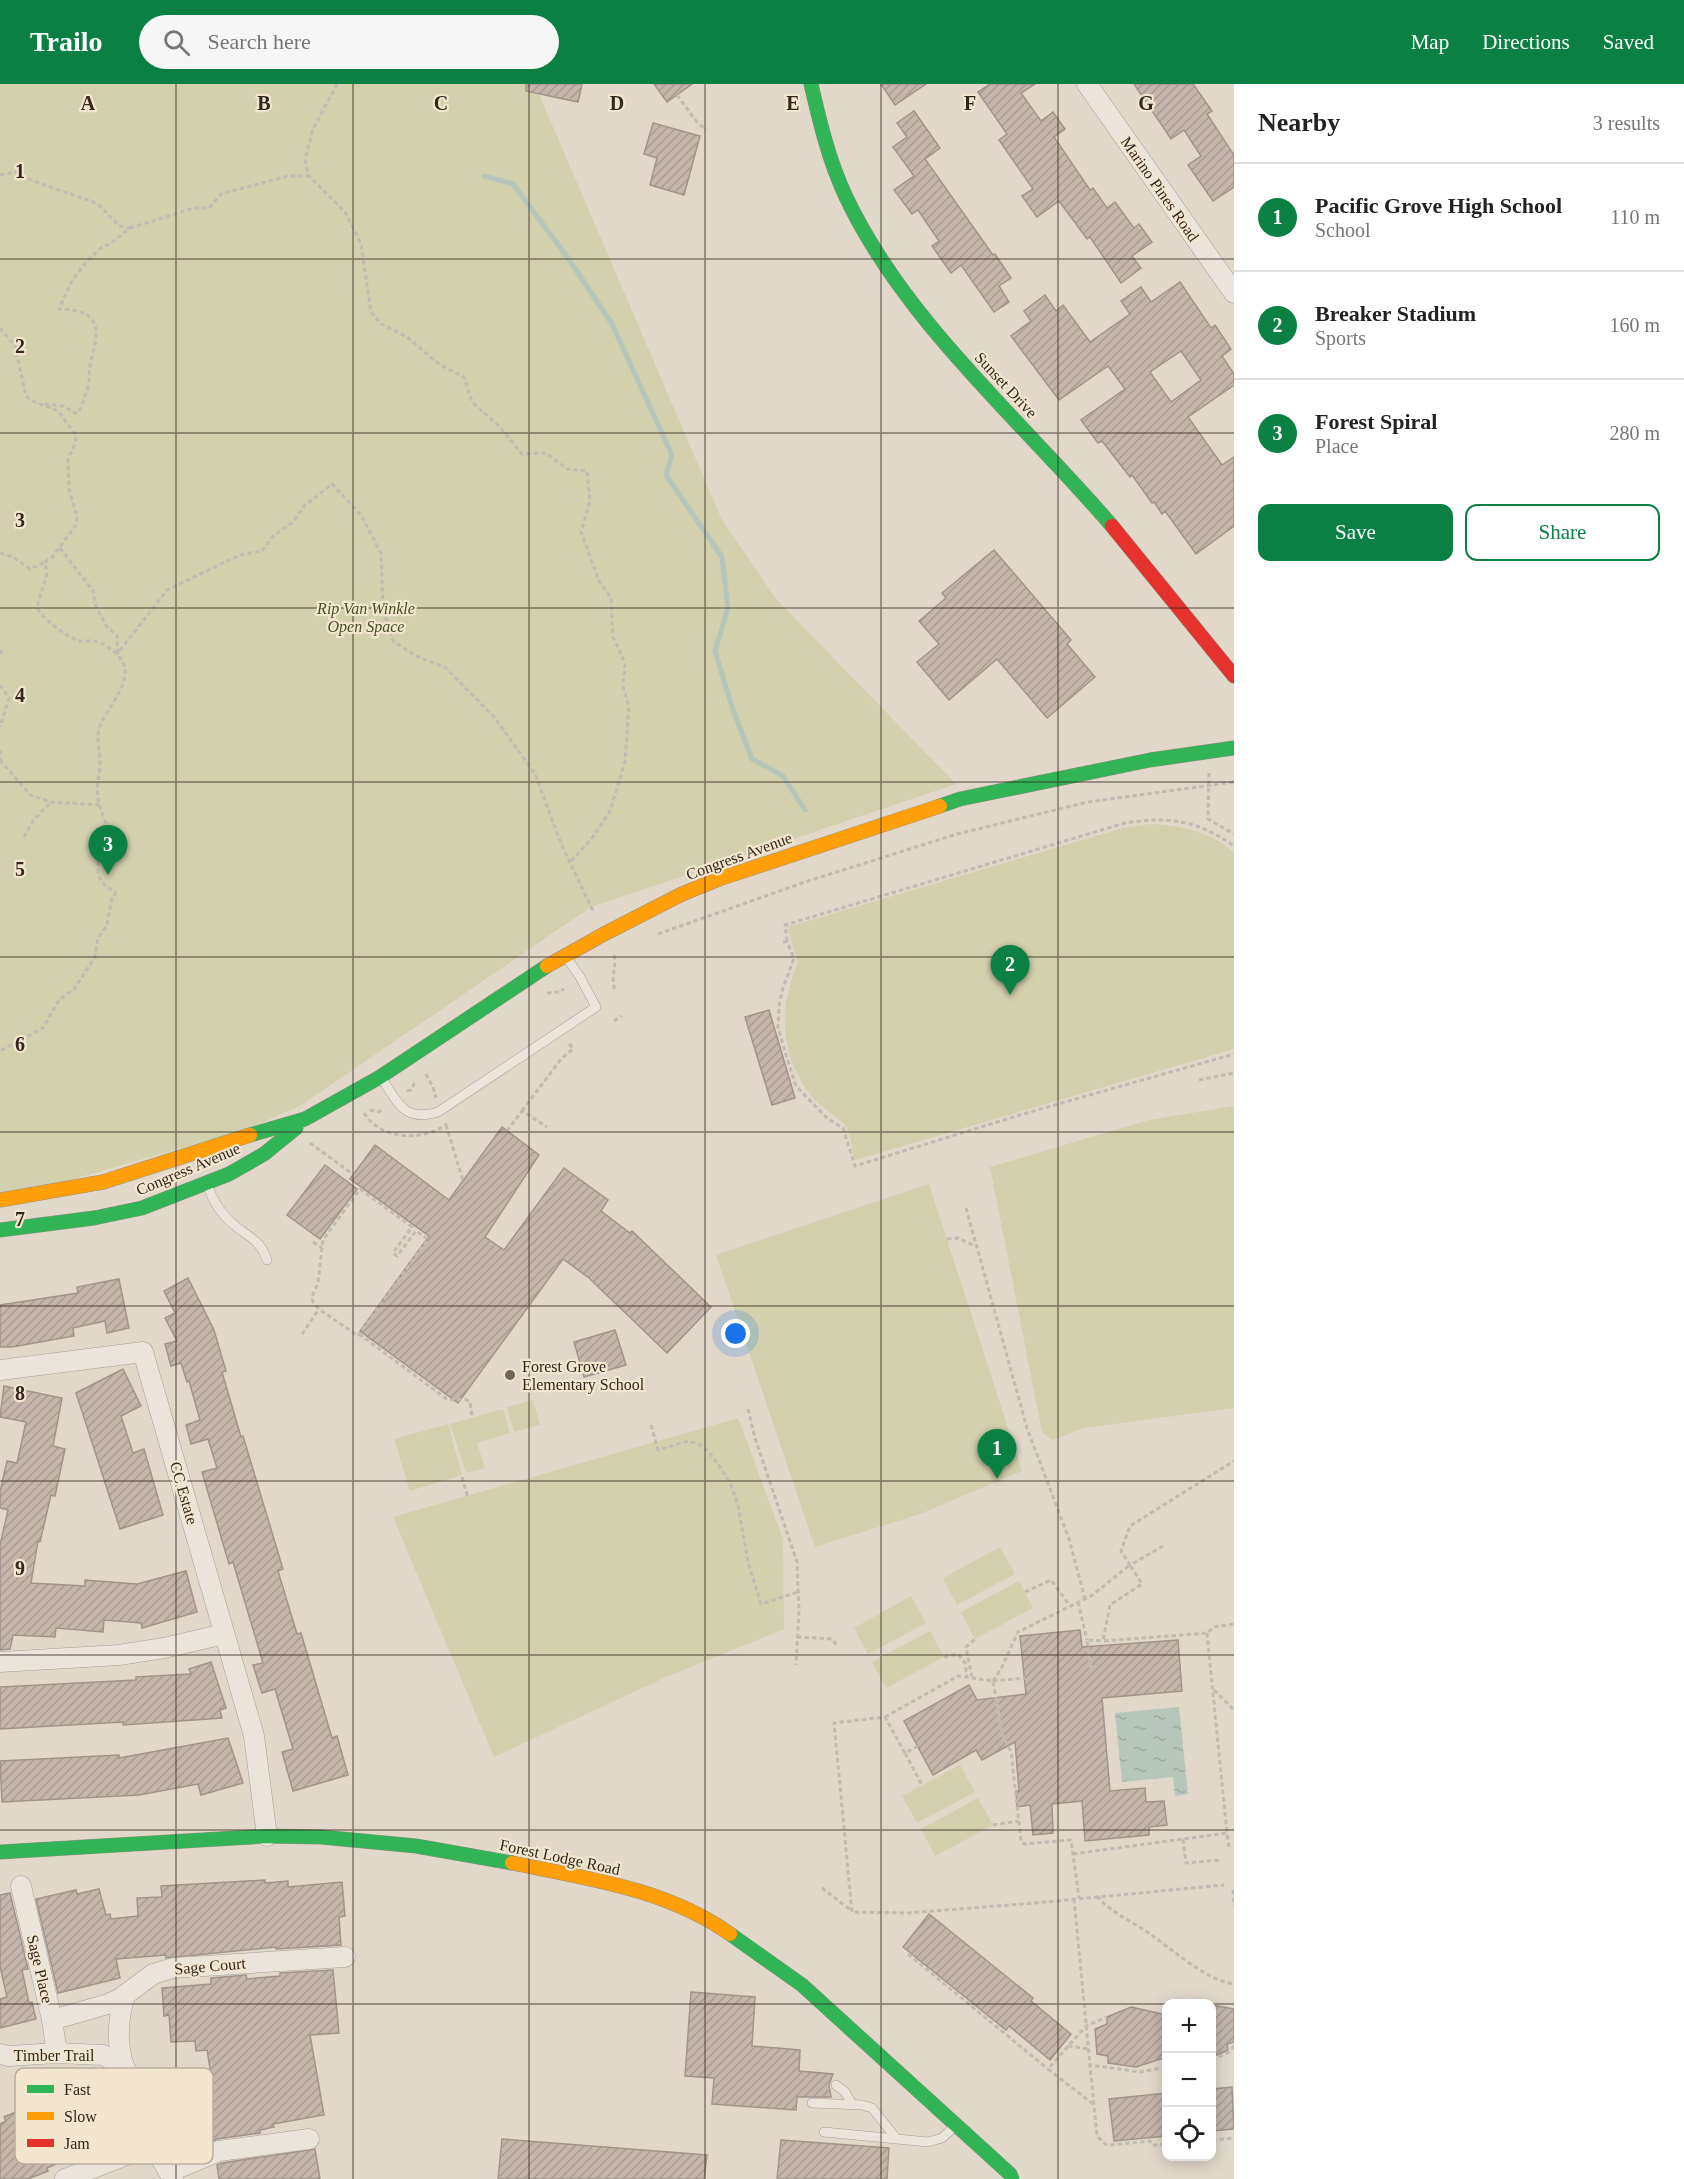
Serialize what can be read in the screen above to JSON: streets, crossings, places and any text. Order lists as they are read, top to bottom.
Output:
{
  "streets": {
    "street": [
      "Marino Pines Road",
      "Sunset Drive",
      "Congress Avenue",
      "CC Estate",
      "Forest Lodge Road",
      "Sage Court",
      "Sage Place",
      "Timber Trail"
    ]
  },
  "crossings": [
    ["CC Estate", "Forest Lodge Road"],
    ["Sage Court", "Sage Place"],
    ["Sage Place", "Timber Trail"]
  ],
  "parks": ["Rip Van Winkle Open Space"],
  "places": ["Forest Grove Elementary School"],
  "legend": ["Fast", "Slow", "Jam"],
  "page": {
    "header": "Trailo",
    "search": "Search here",
    "nav": ["Map", "Directions", "Saved"],
    "heading": ["Nearby", "3 results"],
    "list": [
      {
        "mark": "1",
        "name": "Pacific Grove High School",
        "note": "School",
        "value": "110 m"
      },
      {
        "mark": "2",
        "name": "Breaker Stadium",
        "note": "Sports",
        "value": "160 m"
      },
      {
        "mark": "3",
        "name": "Forest Spiral",
        "note": "Place",
        "value": "280 m"
      }
    ],
    "buttons": ["Save", "Share"],
    "pins": ["3", "2", "1"],
    "map_buttons": ["+", "−"]
  },
  "grid": {
    "columns": [
      "A",
      "B",
      "C",
      "D",
      "E",
      "F",
      "G"
    ],
    "rows": [
      "1",
      "2",
      "3",
      "4",
      "5",
      "6",
      "7",
      "8",
      "9"
    ]
  }
}
